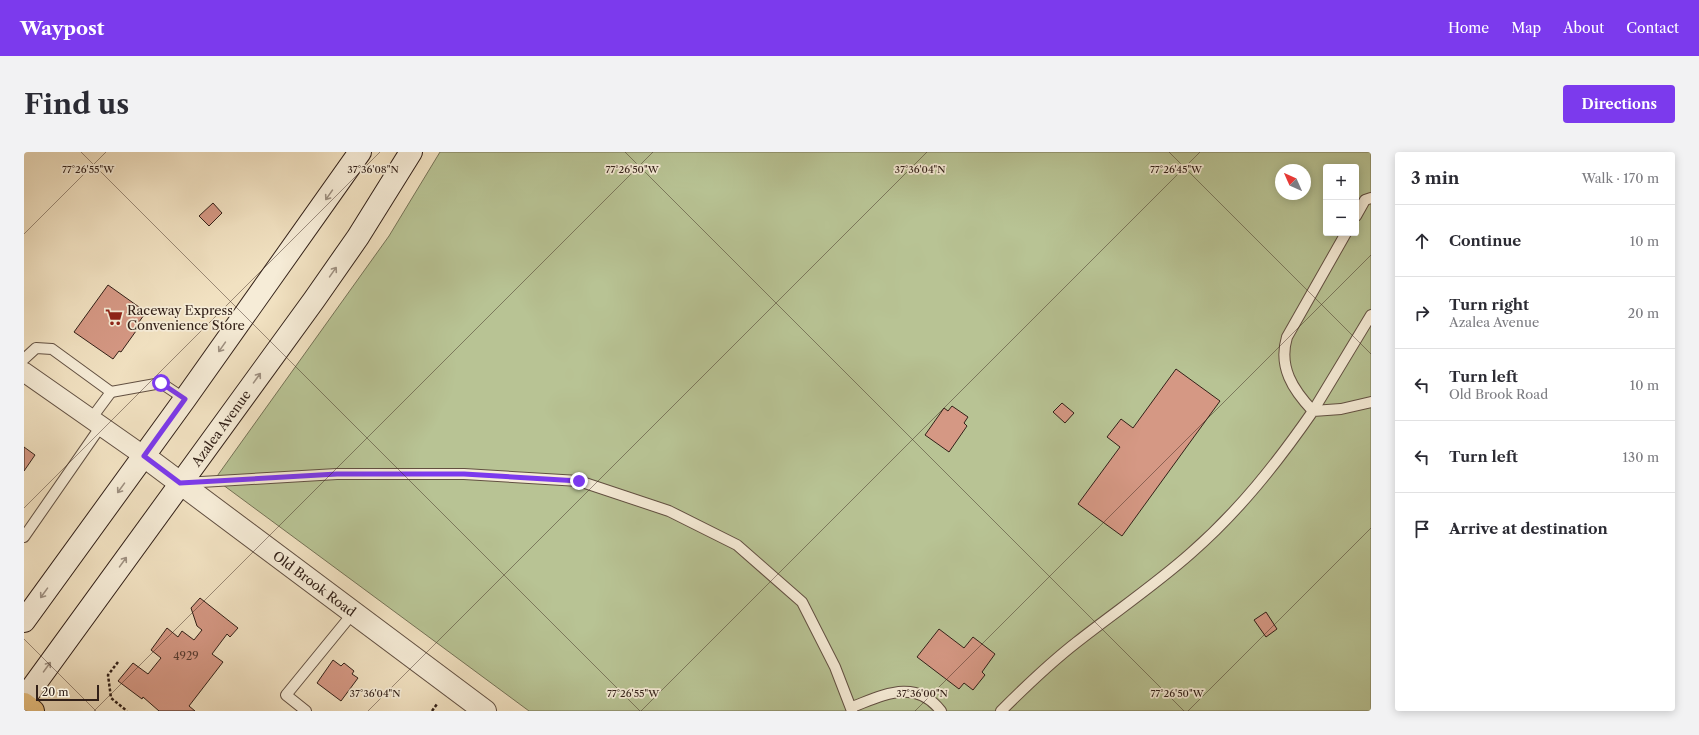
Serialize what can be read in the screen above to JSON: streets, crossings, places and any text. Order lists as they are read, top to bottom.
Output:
{
  "streets": {
    "main road": ["Azalea Avenue", "Old Brook Road"]
  },
  "crossings": [
    ["Azalea Avenue", "Old Brook Road"]
  ],
  "places": {
    "supermarket": ["Raceway Express Convenience Store"]
  },
  "house_numbers": ["4929"],
  "scale_bar": "20 m",
  "north": "top left",
  "page": {
    "header": "Waypost",
    "nav": [
      "Home",
      "Map",
      "About",
      "Contact"
    ],
    "buttons": "Directions",
    "title": "Find us",
    "heading": ["3 min", "Walk · 170 m"],
    "map_buttons": ["+", "−"],
    "list": [
      ["Continue", "10 m"],
      ["Turn right", "Azalea Avenue", "20 m"],
      ["Turn left", "Old Brook Road", "10 m"],
      ["Turn left", "130 m"],
      "Arrive at destination"
    ],
    "scale": "20 m"
  },
  "coordinates": [
    "77°26'55\"W",
    "37°36'08\"N",
    "77°26'50\"W",
    "37°36'04\"N",
    "77°26'45\"W",
    "37°36'00\"N"
  ]
}
